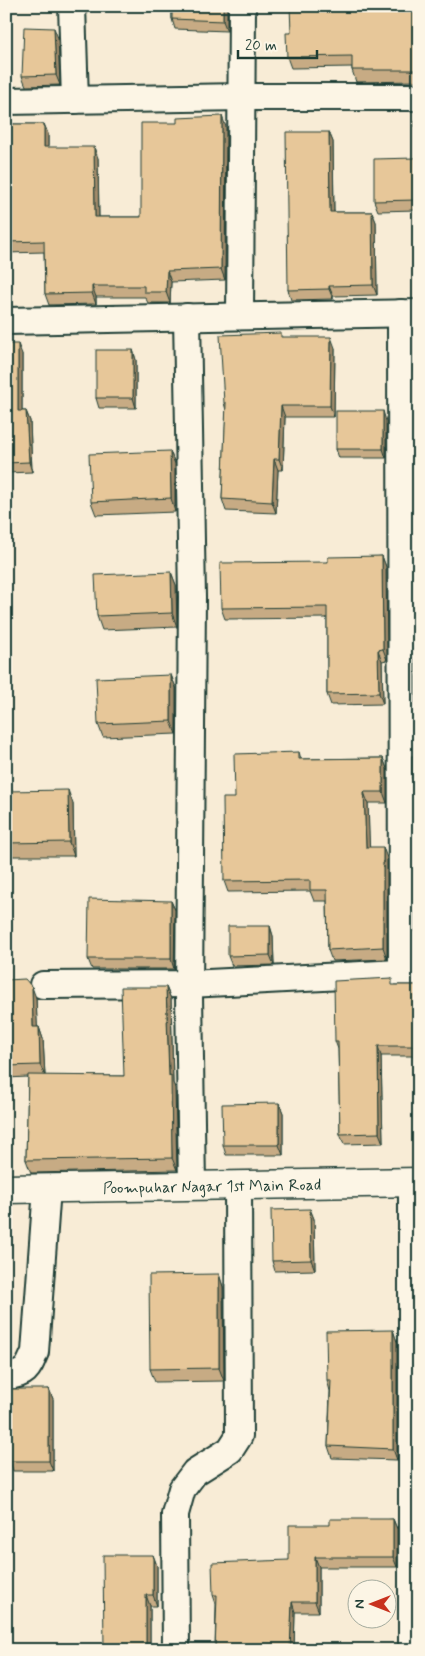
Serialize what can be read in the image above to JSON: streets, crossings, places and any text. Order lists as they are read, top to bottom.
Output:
{
  "streets": {
    "main road": ["Poompuhar Nagar 1st Main Road"]
  },
  "scale_bar": "20 m",
  "north": "left"
}
